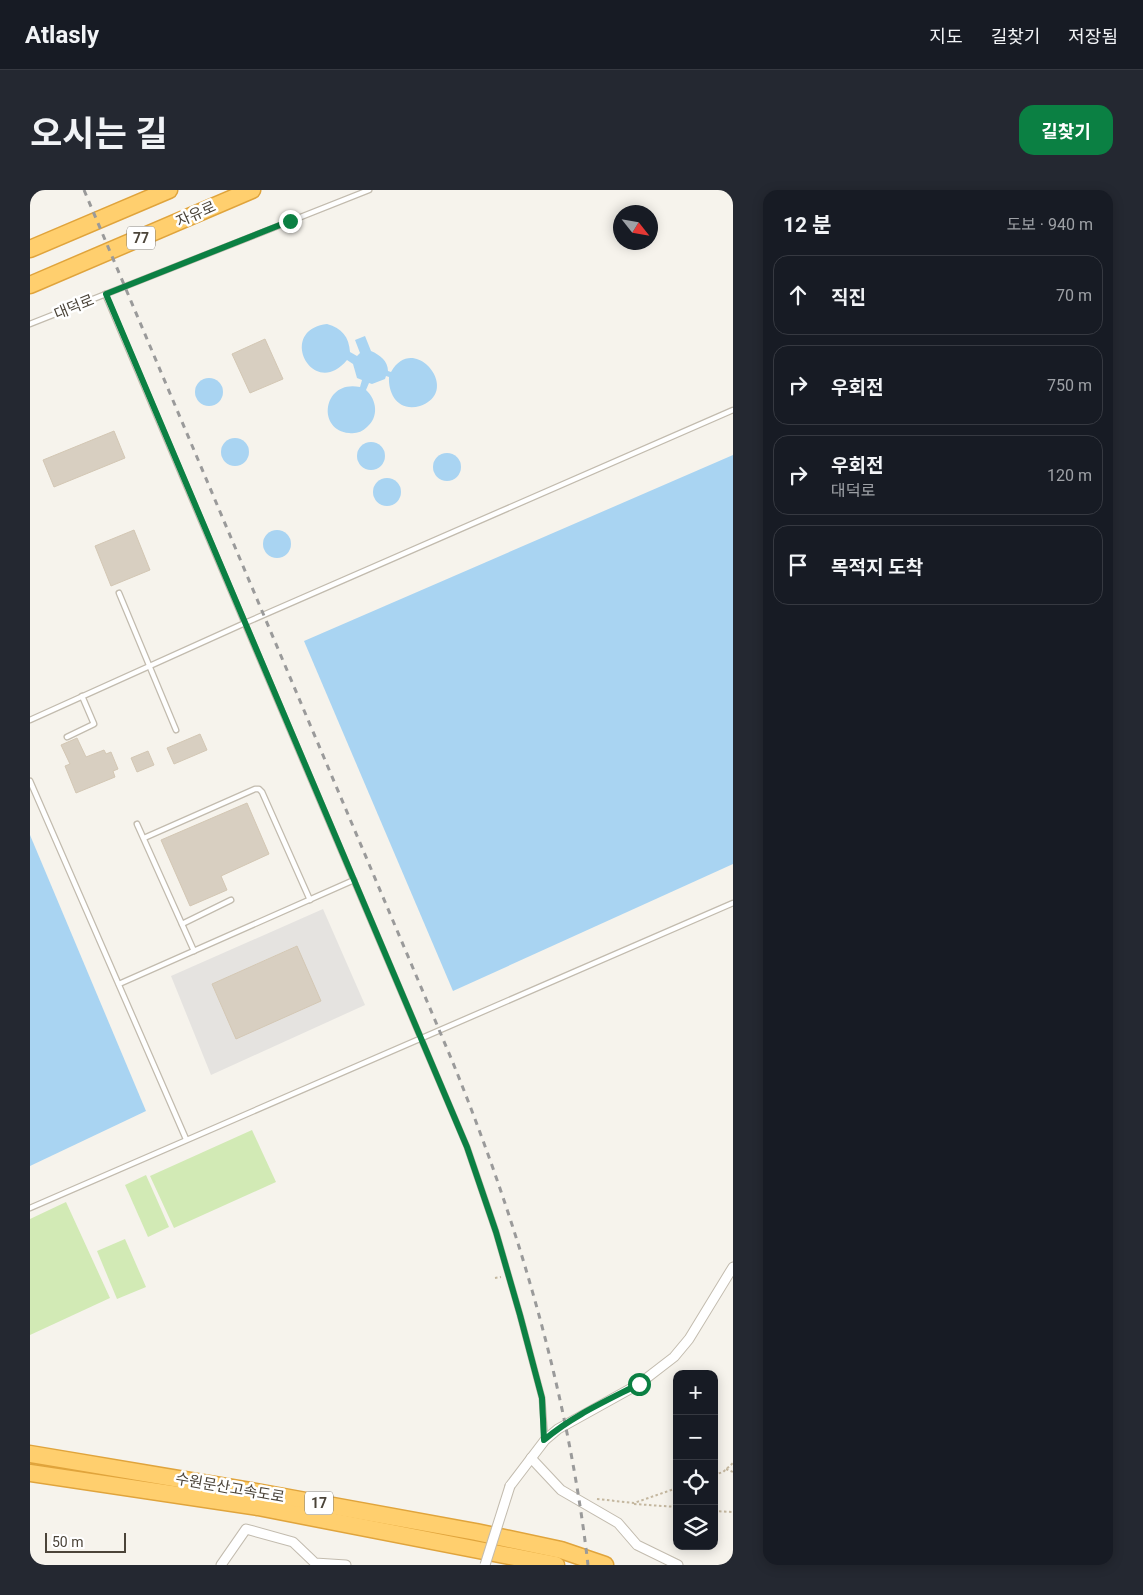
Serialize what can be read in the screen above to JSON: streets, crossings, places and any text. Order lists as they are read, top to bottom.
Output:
{
  "streets": {
    "highway": [
      "자유로",
      "77",
      "수원문산고속도로",
      "17"
    ],
    "lane": ["대덕로"]
  },
  "scale_bar": "50 m",
  "north": "bottom right",
  "page": {
    "header": "Atlasly",
    "nav": ["지도", "길찾기", "저장됨"],
    "title": "오시는 길",
    "buttons": "길찾기",
    "heading": ["12 분", "도보 · 940 m"],
    "list": [
      ["직진", "70 m"],
      ["우회전", "750 m"],
      ["우회전", "대덕로", "120 m"],
      "목적지 도착"
    ],
    "map_buttons": ["+", "−"],
    "scale": "50 m"
  }
}
